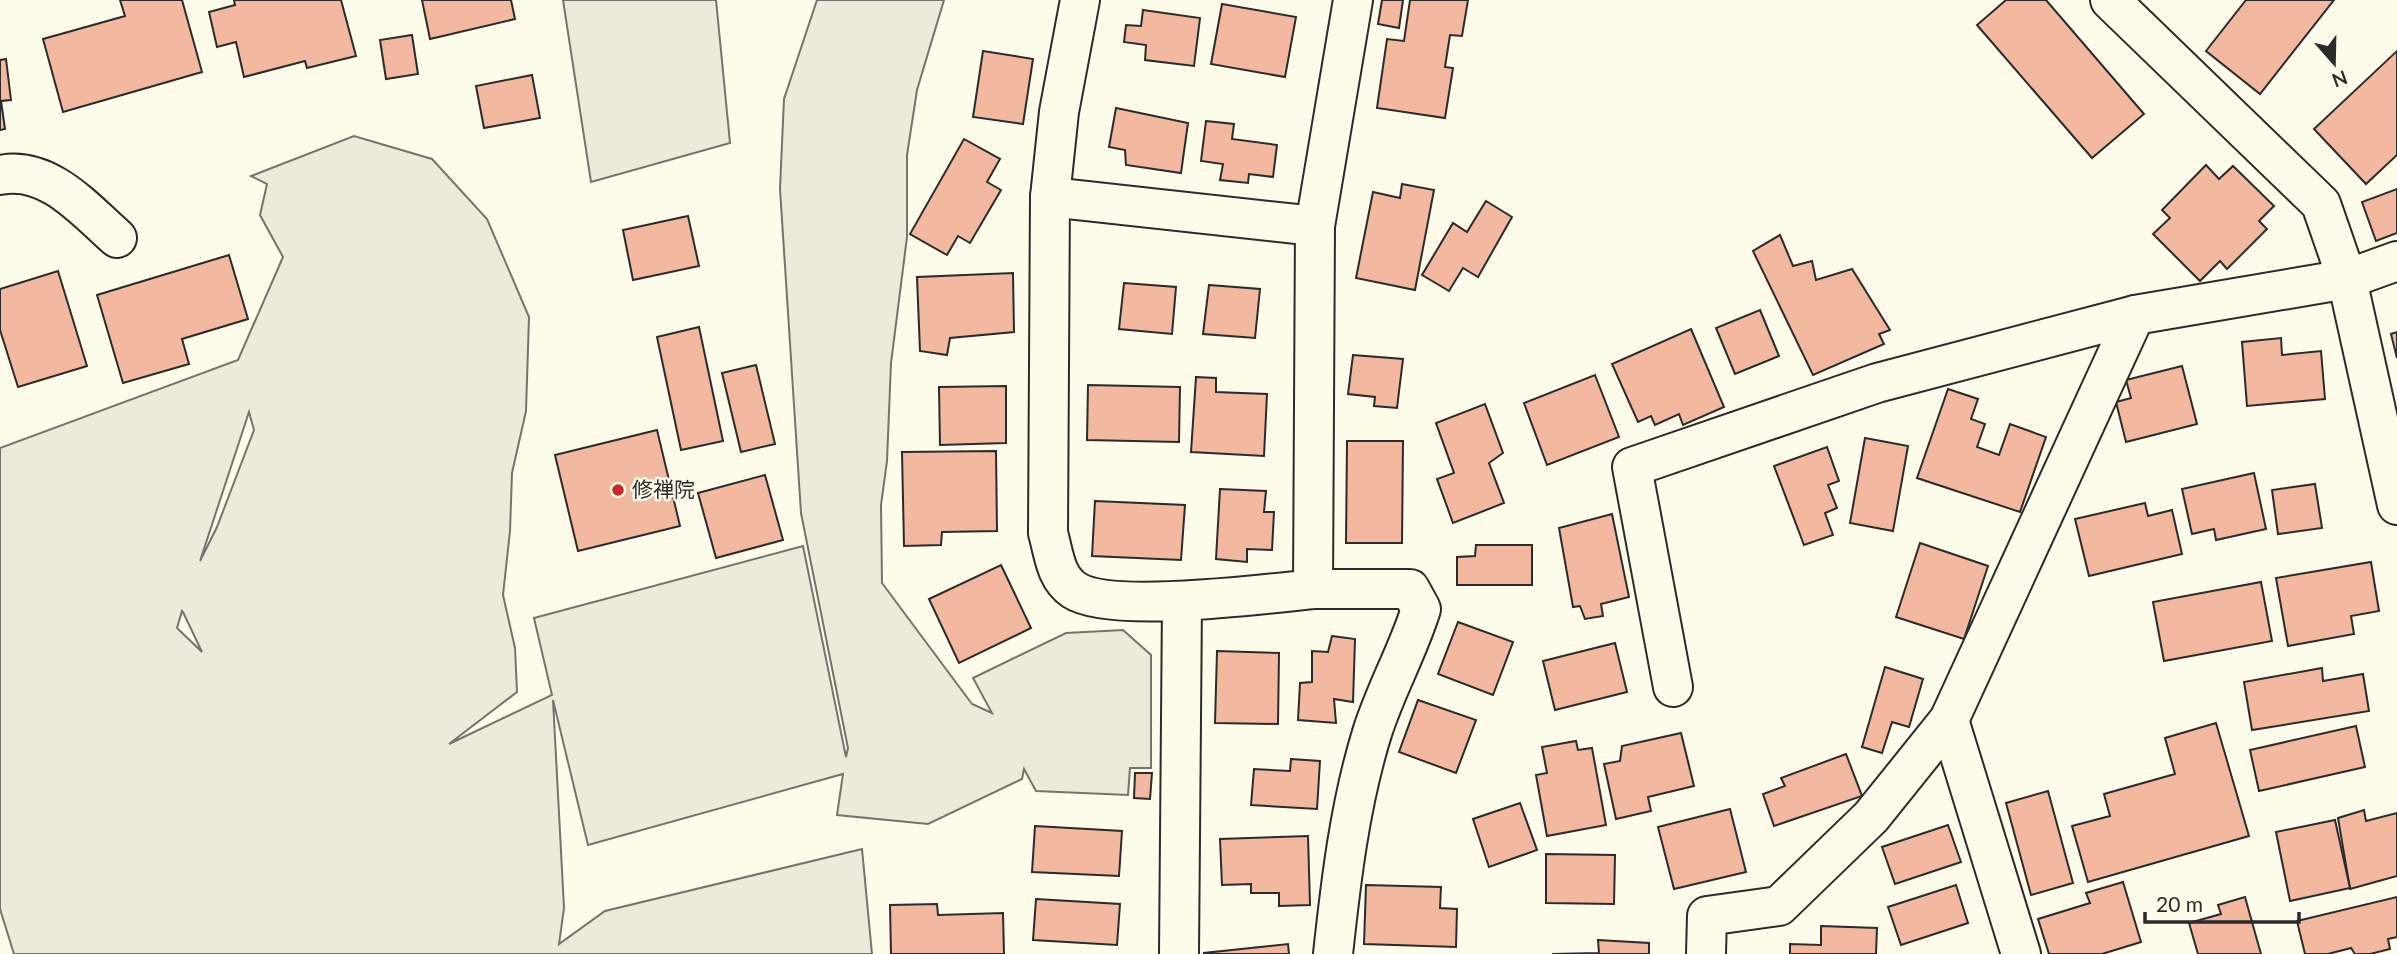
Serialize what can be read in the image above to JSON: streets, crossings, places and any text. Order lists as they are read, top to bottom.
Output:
{
  "places": ["修禅院"],
  "scale_bar": "20 m",
  "north": "bottom"
}
